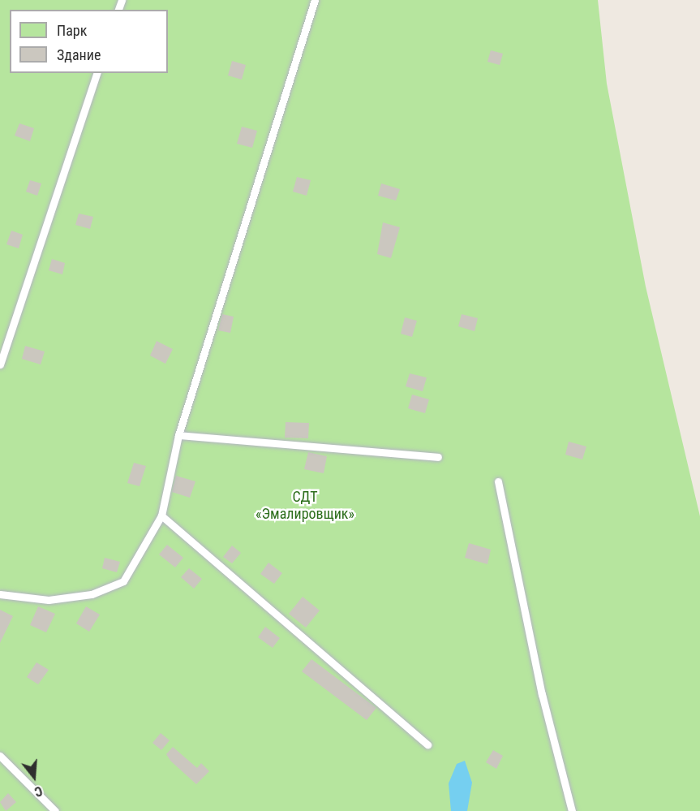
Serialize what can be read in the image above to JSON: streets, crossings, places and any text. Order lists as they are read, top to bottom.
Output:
{
  "parks": ["СДТ «Эмалировщик»"],
  "legend": ["Парк", "Здание"],
  "north": "bottom"
}
